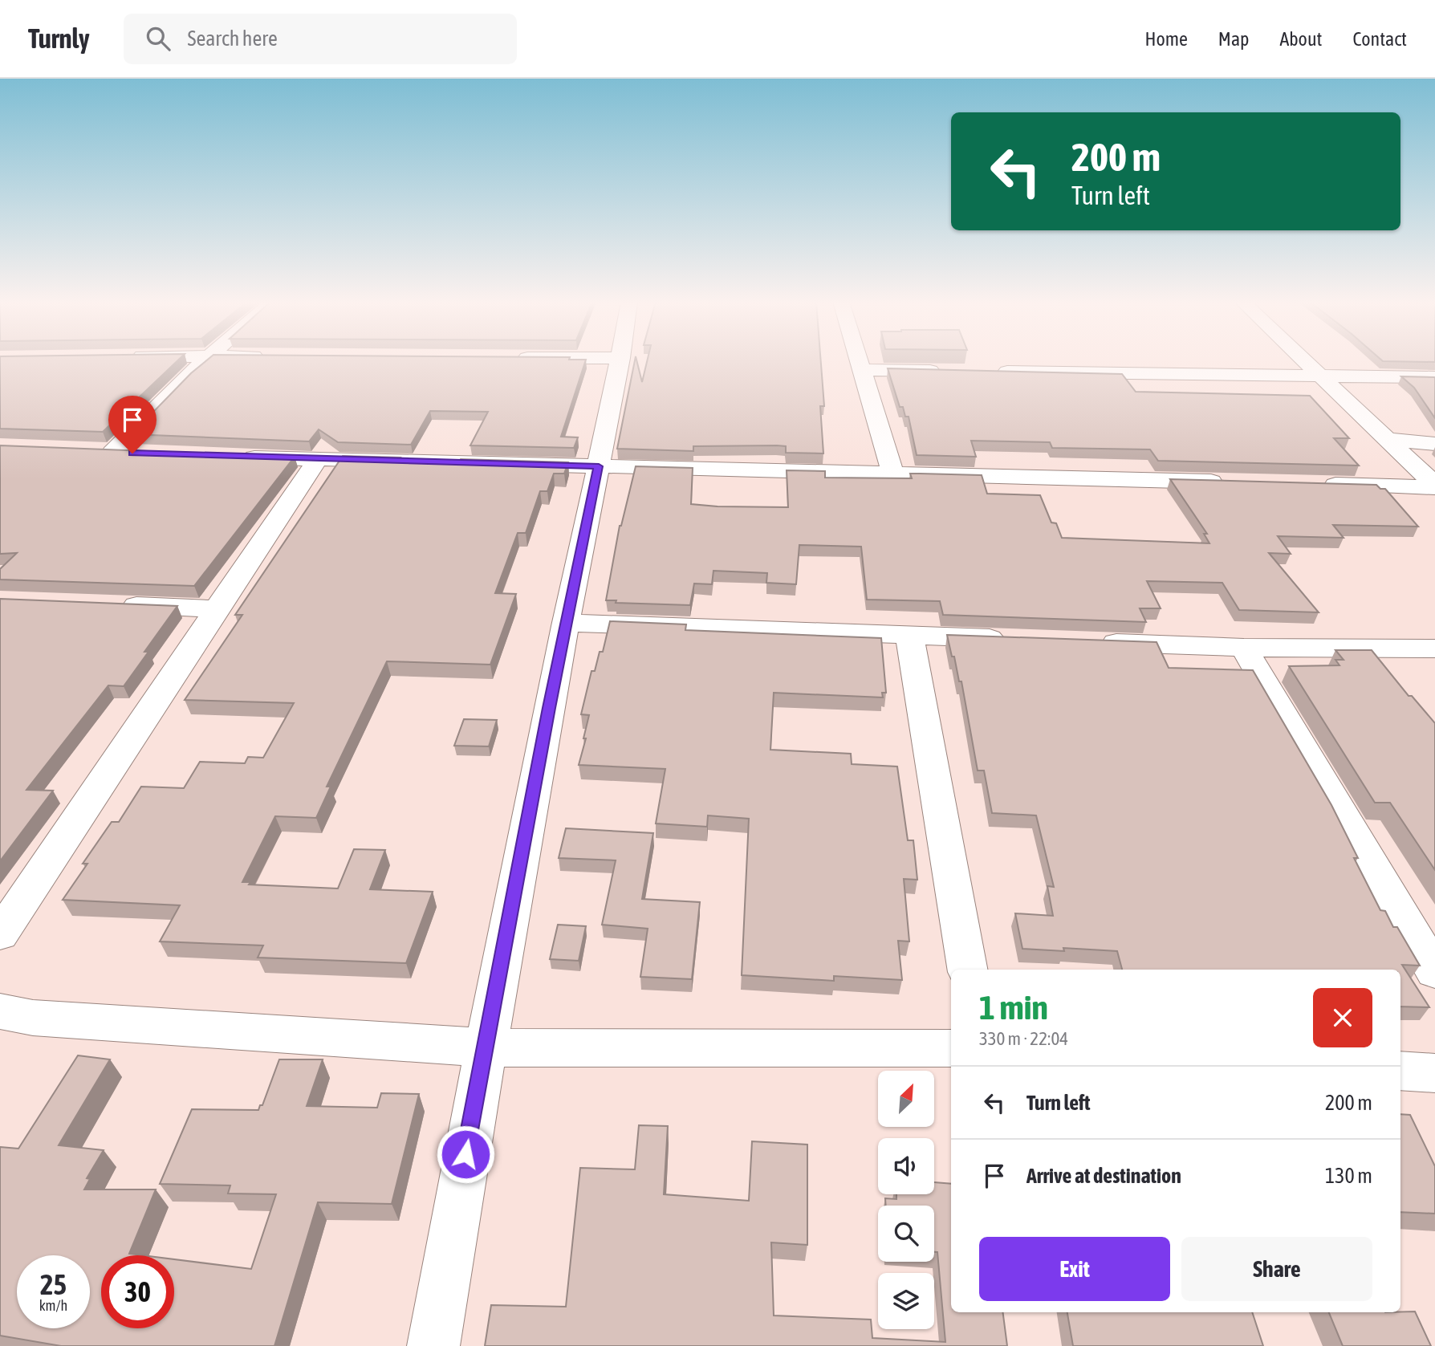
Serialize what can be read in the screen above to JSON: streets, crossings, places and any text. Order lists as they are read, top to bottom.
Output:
{
  "north": "top right",
  "page": {
    "header": "Turnly",
    "search": "Search here",
    "nav": [
      "Home",
      "Map",
      "About",
      "Contact"
    ],
    "turn": ["200 m", "Turn left"],
    "heading": ["1 min", "330 m · 22:04"],
    "list": [
      {
        "name": "Turn left",
        "value": "200 m"
      },
      {
        "name": "Arrive at destination",
        "value": "130 m"
      }
    ],
    "buttons": ["Exit", "Share"],
    "speed": "25 km/h",
    "limit": "30"
  }
}
